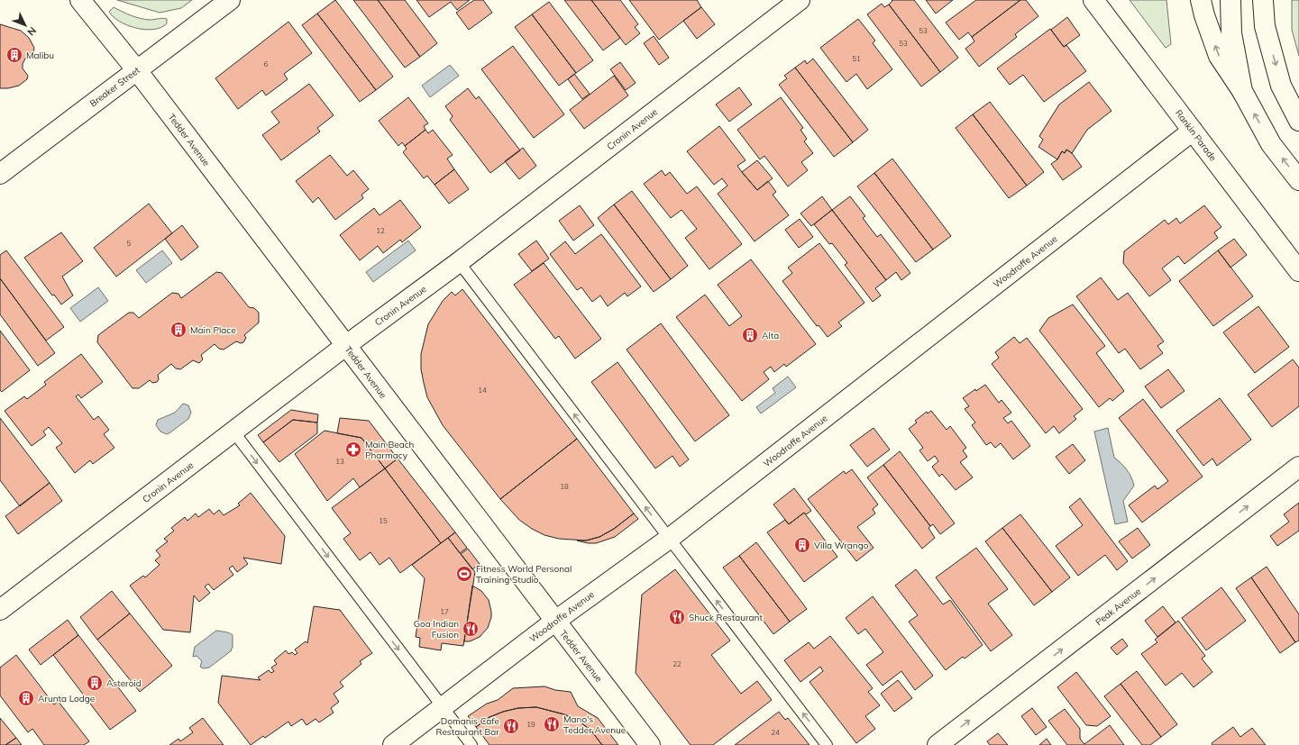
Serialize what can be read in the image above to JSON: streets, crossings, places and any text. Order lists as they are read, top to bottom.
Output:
{
  "streets": {
    "main road": [
      "Breaker Street",
      "Cronin Avenue",
      "Rankin Parade",
      "Tedder Avenue",
      "Woodroffe Avenue",
      "Peak Avenue"
    ]
  },
  "crossings": [
    ["Breaker Street", "Tedder Avenue"],
    ["Cronin Avenue", "Tedder Avenue"],
    ["Rankin Parade", "Woodroffe Avenue"],
    ["Tedder Avenue", "Woodroffe Avenue"]
  ],
  "one_way": ["Peak Avenue"],
  "places": {
    "building": [
      "Malibu",
      "Main Place",
      "Alta",
      "Villa Wrango",
      "Asteroid",
      "Arunta Lodge"
    ],
    "pharmacy": ["Main Beach Pharmacy"],
    "sports": ["Fitness World Personal Training Studio"],
    "restaurant": [
      "Shuck Restaurant",
      "Goa Indian Fusion",
      "Mano's Tedder Avenue",
      "Domanis Cafe Restaurant Bar"
    ]
  },
  "house_numbers": [
    "53",
    "53",
    "51",
    "6",
    "12",
    "5",
    "14",
    "13",
    "18",
    "15",
    "17",
    "22",
    "19",
    "24"
  ],
  "north": "bottom right"
}
